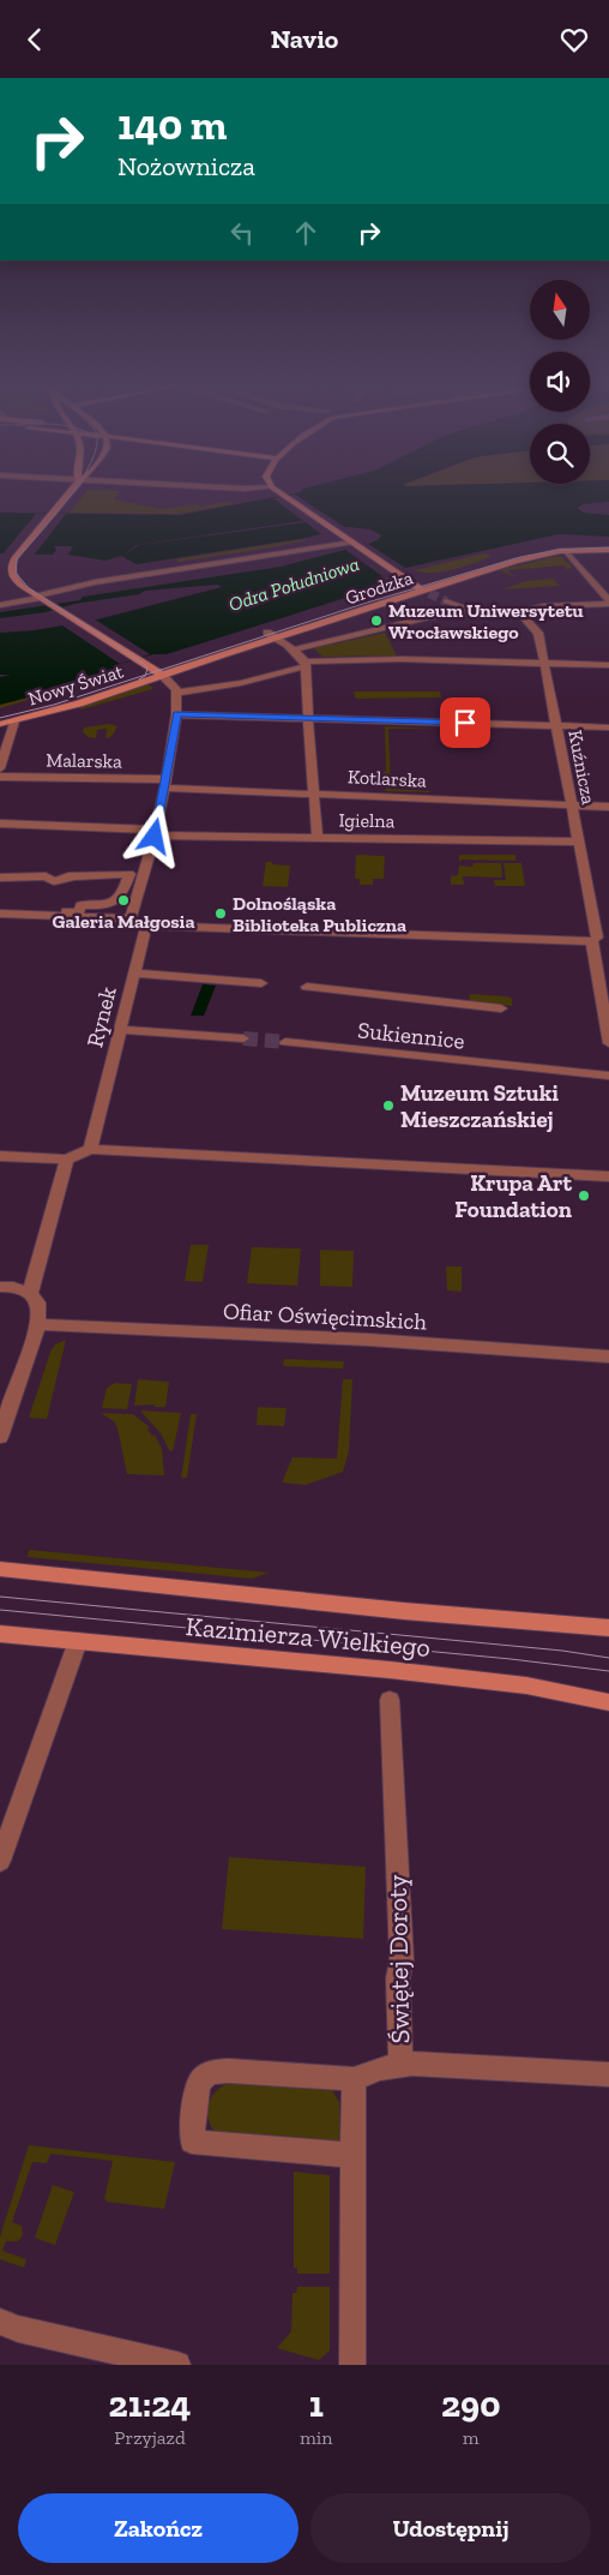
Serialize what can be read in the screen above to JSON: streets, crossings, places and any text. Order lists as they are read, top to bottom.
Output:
{
  "streets": {
    "street": [
      "Grodzka",
      "Nowy Świat",
      "Malarska",
      "Kuźnicza",
      "Kotlarska",
      "Igielna",
      "Rynek",
      "Sukiennice",
      "Ofiar Oświęcimskich",
      "Kazimierza Wielkiego",
      "Świętej Doroty"
    ]
  },
  "crossings": [
    ["Grodzka", "Nowy Świat"],
    ["Malarska", "Kotlarska"],
    ["Kuźnicza", "Kotlarska"],
    ["Kuźnicza", "Igielna"]
  ],
  "water": ["Odra Południowa"],
  "places": [
    "Muzeum Uniwersytetu Wrocławskiego",
    "Galeria Małgosia",
    "Dolnośląska Biblioteka Publiczna",
    "Muzeum Sztuki Mieszczańskiej",
    "Krupa Art Foundation"
  ],
  "north": "top",
  "page": {
    "header": "Navio",
    "turn": ["140 m", "Nożownicza"],
    "eta": [
      "21:24",
      "Przyjazd",
      "1",
      "min",
      "290",
      "m"
    ],
    "buttons": ["Zakończ", "Udostępnij"]
  }
}
